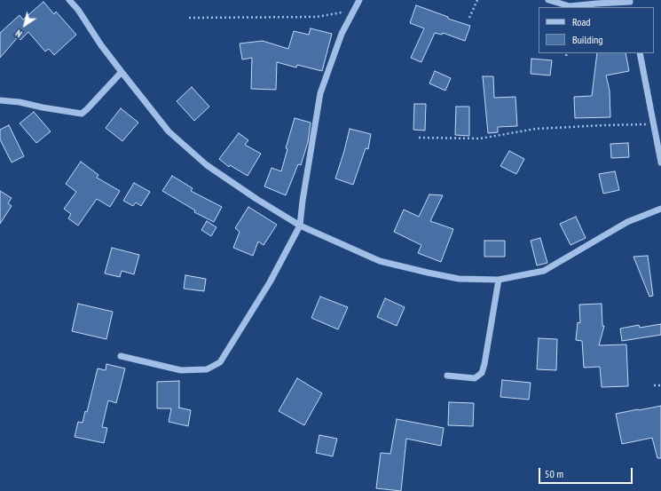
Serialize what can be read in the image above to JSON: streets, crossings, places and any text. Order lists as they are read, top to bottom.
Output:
{
  "legend": ["Road", "Building"],
  "scale_bar": "50 m",
  "north": "bottom left"
}
